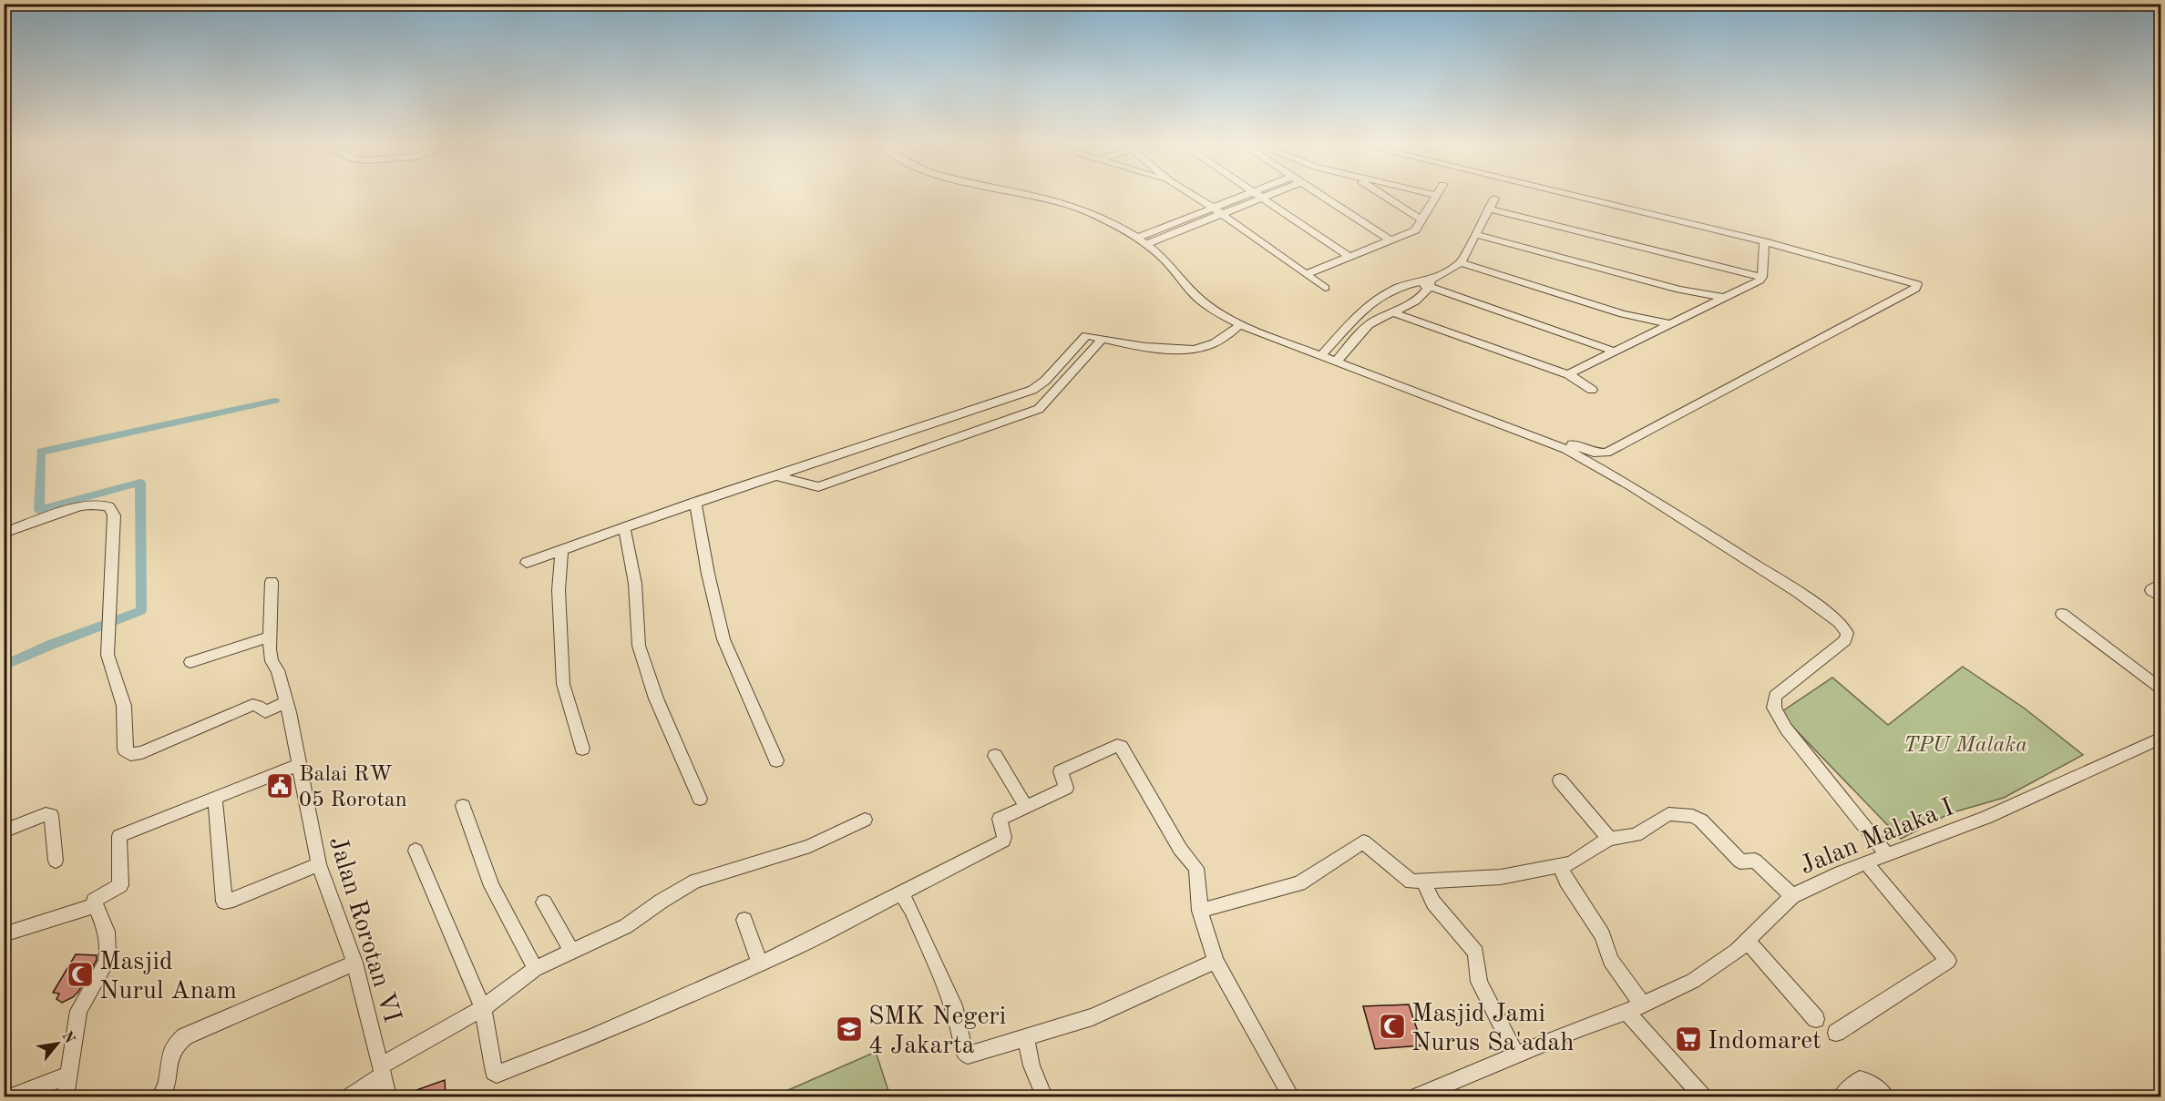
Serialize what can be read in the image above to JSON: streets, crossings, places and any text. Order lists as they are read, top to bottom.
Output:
{
  "streets": {
    "street": ["Jalan Malaka I", "Jalan Rorotan VI"]
  },
  "parks": ["TPU Malaka"],
  "places": {
    "public building": ["Balai RW 05 Rorotan"],
    "mosque": ["Masjid Nurul Anam", "Masjid Jami Nurus Sa'adah"],
    "school or university": ["SMK Negeri 4 Jakarta"],
    "supermarket": ["Indomaret"]
  },
  "north": "top right"
}
